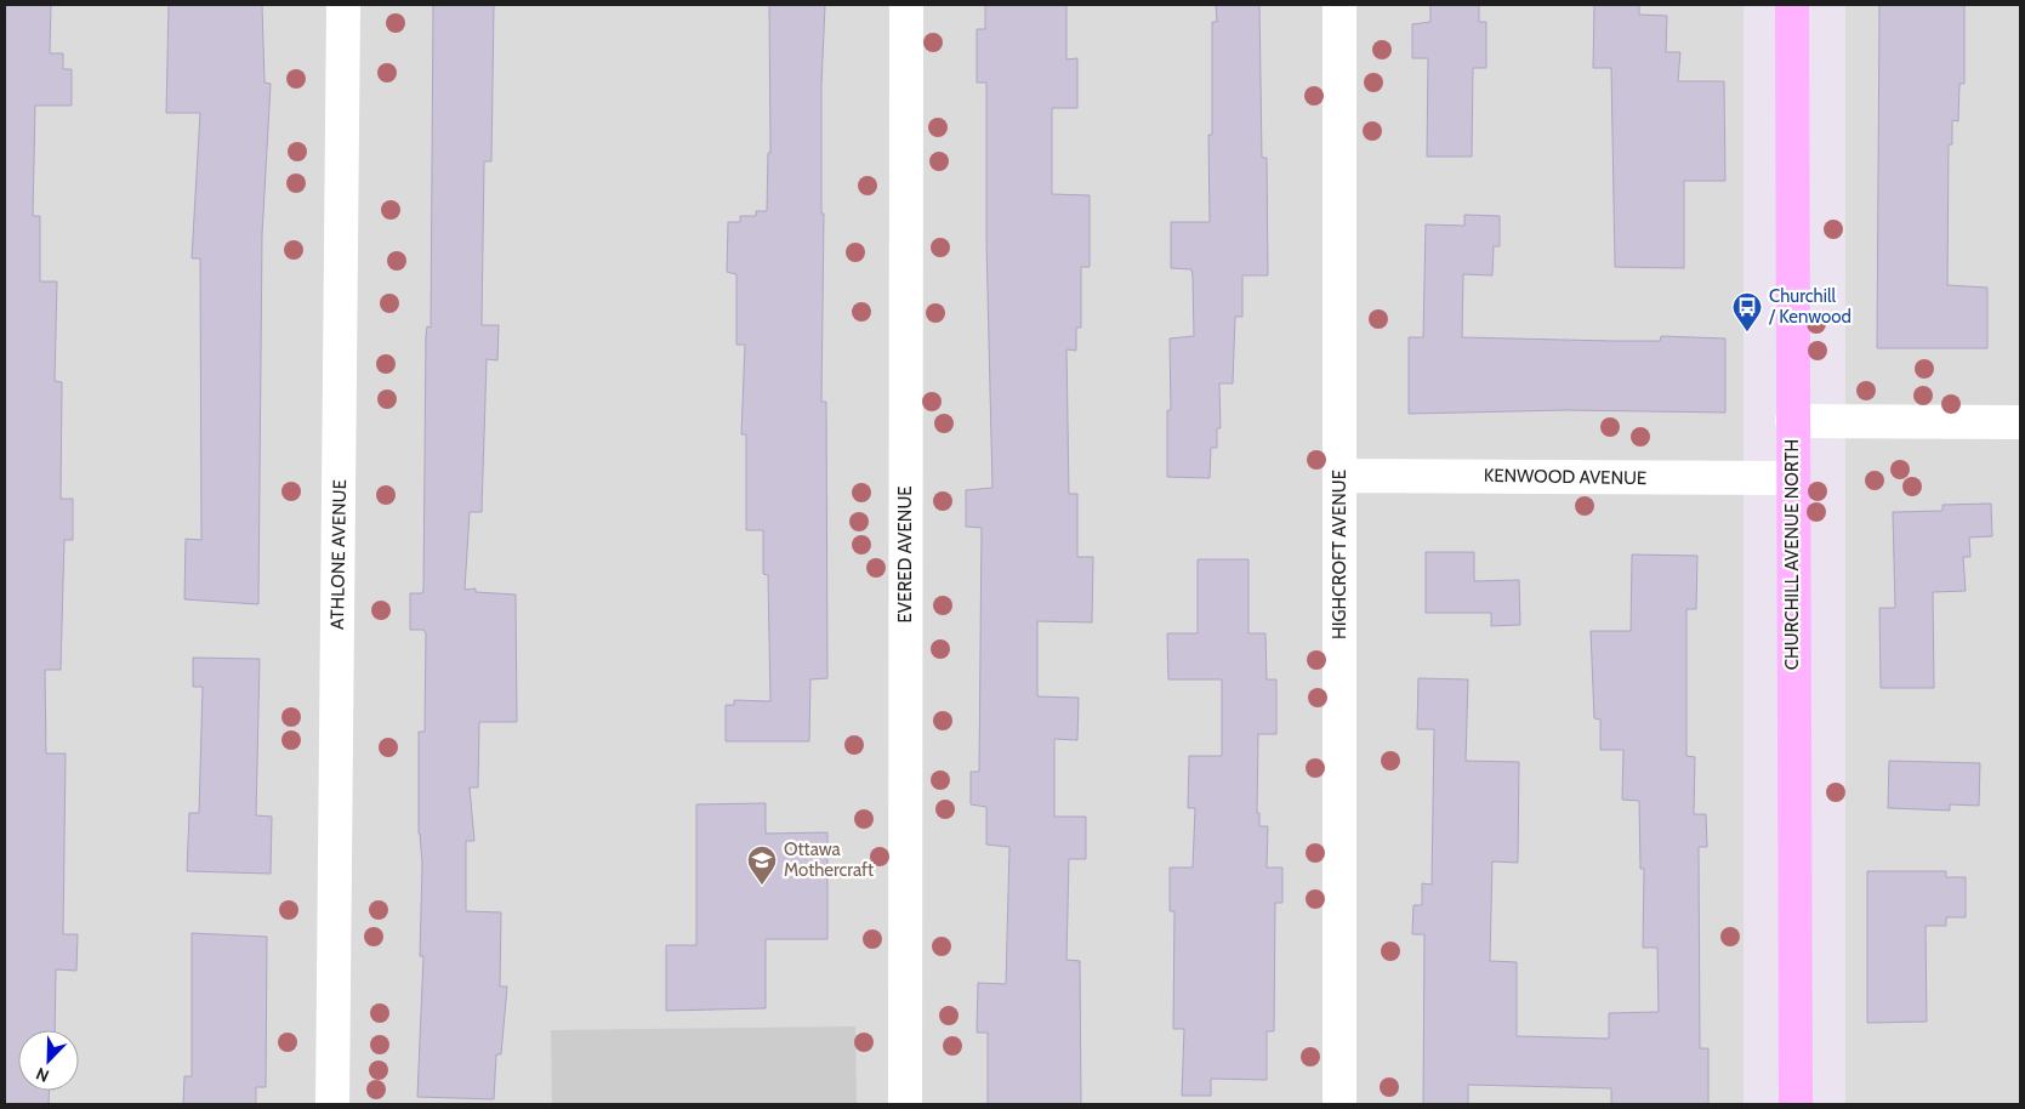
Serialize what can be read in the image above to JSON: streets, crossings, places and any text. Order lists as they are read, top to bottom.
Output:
{
  "streets": {
    "main road": ["CHURCHILL AVENUE NORTH"],
    "street": [
      "KENWOOD AVENUE",
      "ATHLONE AVENUE",
      "EVERED AVENUE",
      "HIGHCROFT AVENUE"
    ]
  },
  "crossings": [
    ["KENWOOD AVENUE", "HIGHCROFT AVENUE"],
    ["KENWOOD AVENUE", "CHURCHILL AVENUE NORTH"]
  ],
  "places": {
    "bus stop": ["Churchill / Kenwood"],
    "school or university": ["Ottawa Mothercraft"]
  },
  "north": "bottom left"
}
